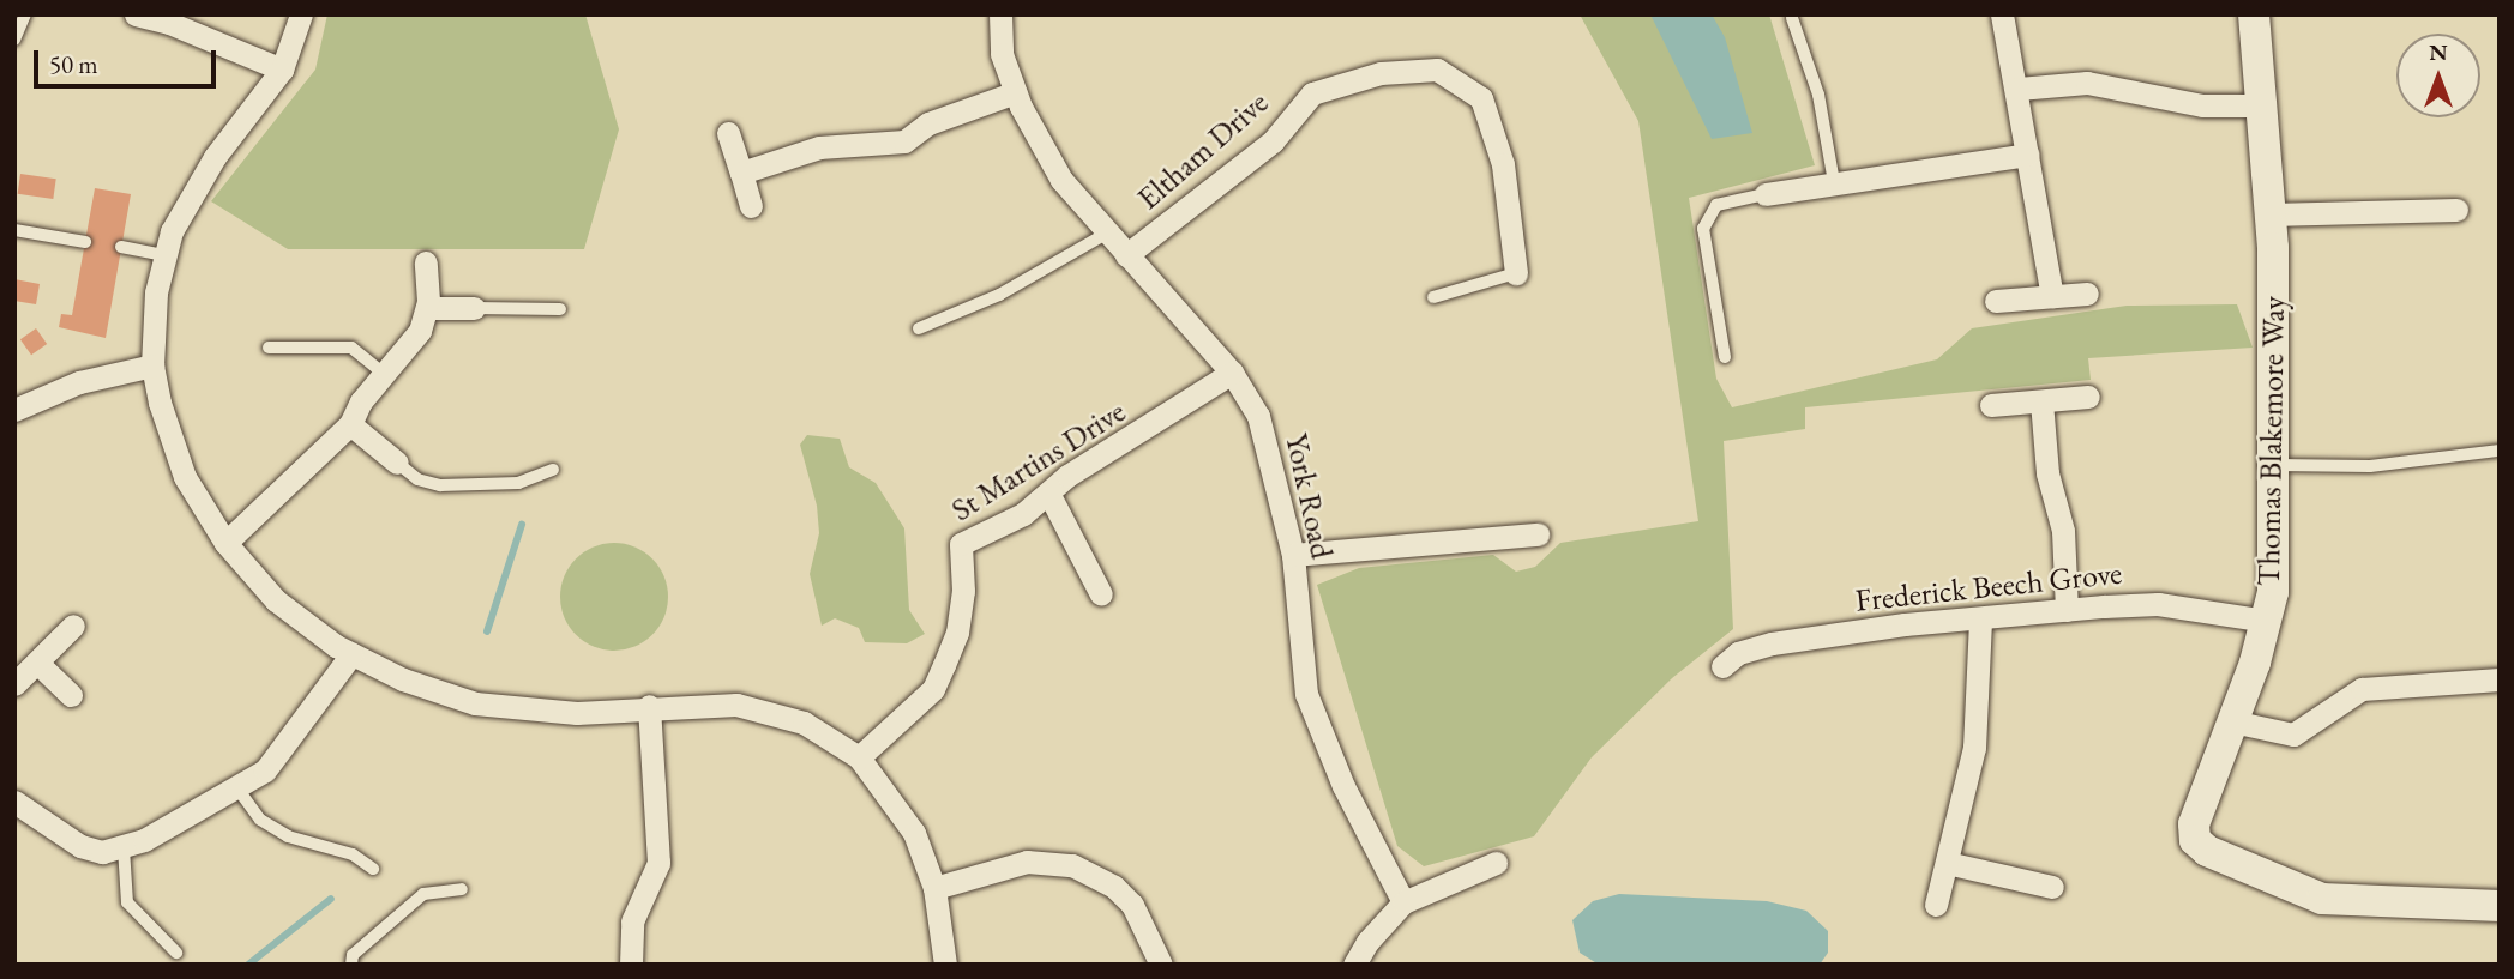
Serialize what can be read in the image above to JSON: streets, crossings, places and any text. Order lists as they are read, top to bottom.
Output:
{
  "streets": {
    "street": [
      "Eltham Drive",
      "Thomas Blakemore Way",
      "St Martins Drive",
      "York Road",
      "Frederick Beech Grove"
    ]
  },
  "crossings": [
    ["Eltham Drive", "York Road"],
    ["Thomas Blakemore Way", "Frederick Beech Grove"],
    ["St Martins Drive", "York Road"]
  ],
  "scale_bar": "50 m",
  "north": "top"
}
